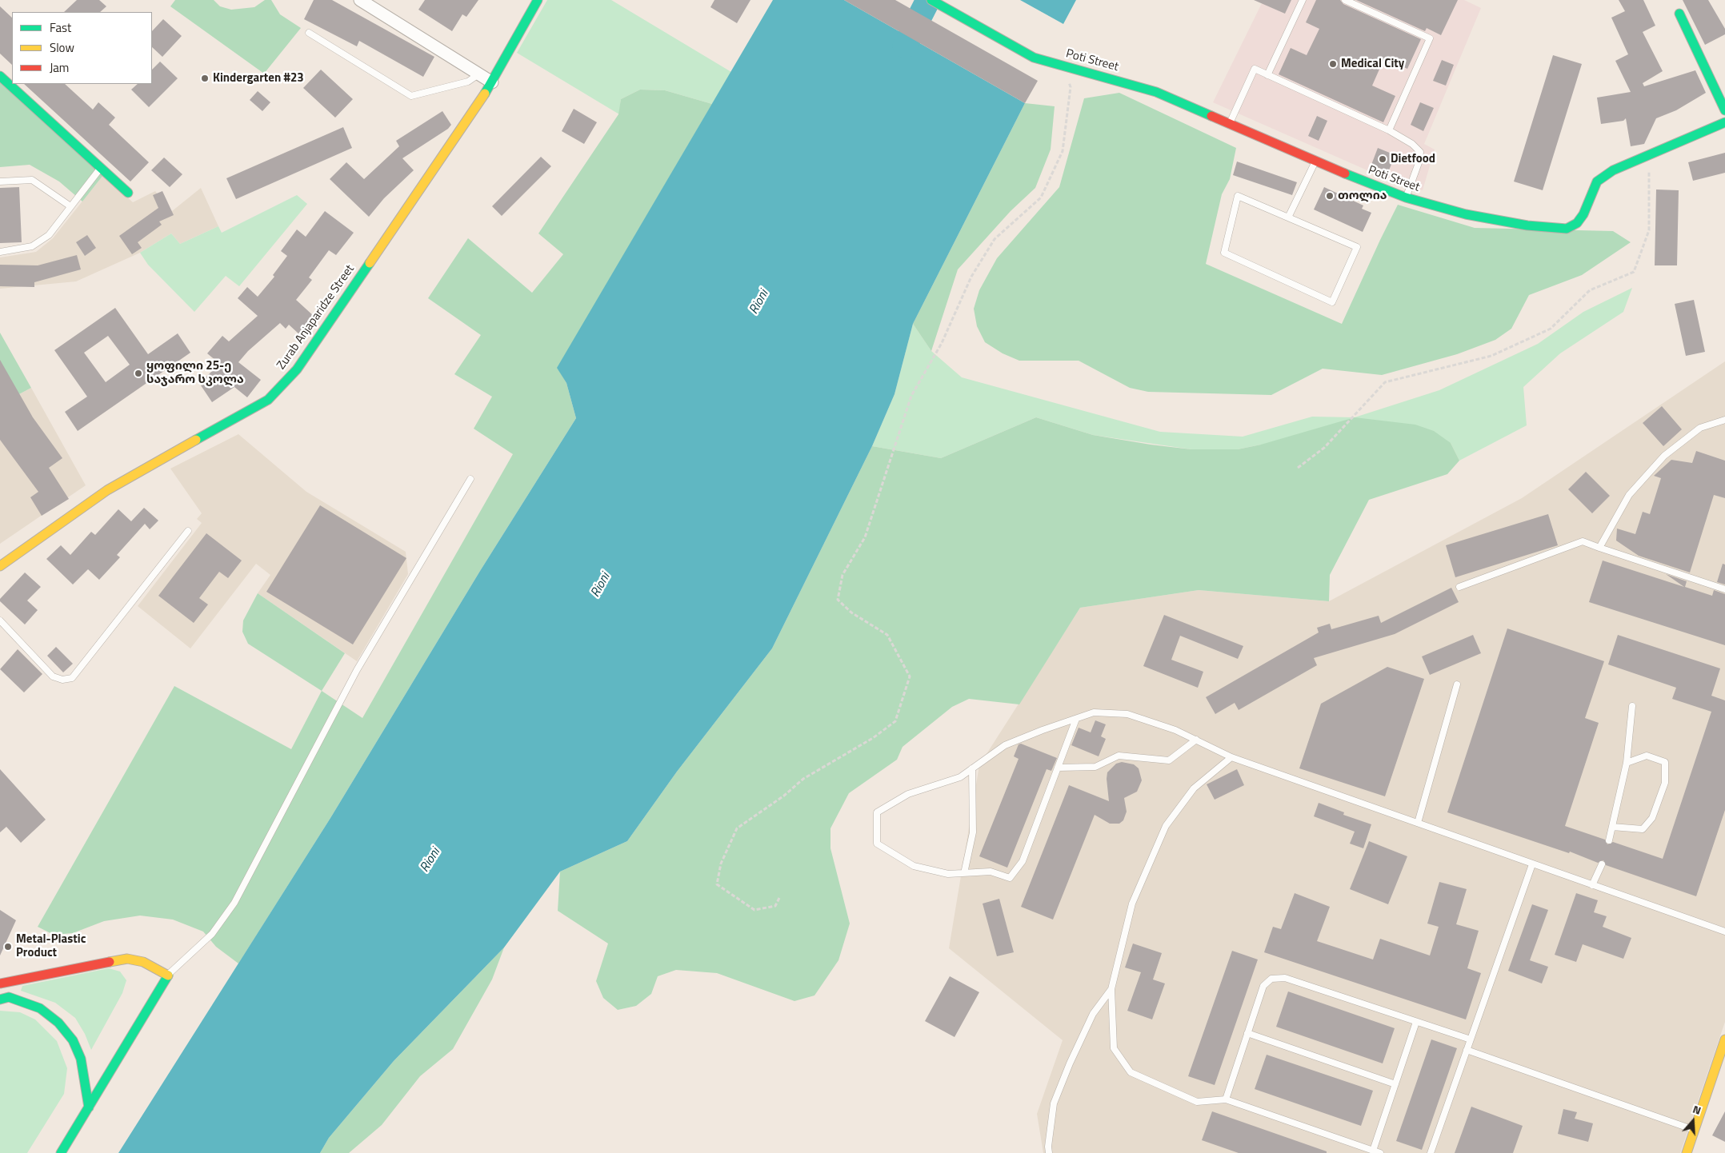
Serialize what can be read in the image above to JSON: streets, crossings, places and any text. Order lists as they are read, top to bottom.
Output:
{
  "streets": {
    "street": ["Poti Street", "Zurab Anjaparidze Street"]
  },
  "water": ["Rioni"],
  "places": [
    "Medical City",
    "Kindergarten #23",
    "Dietfood",
    "თოლია",
    "ყოფილი 25-ე საჯარო სკოლა",
    "Metal-Plastic Product"
  ],
  "legend": ["Fast", "Slow", "Jam"],
  "north": "top"
}
